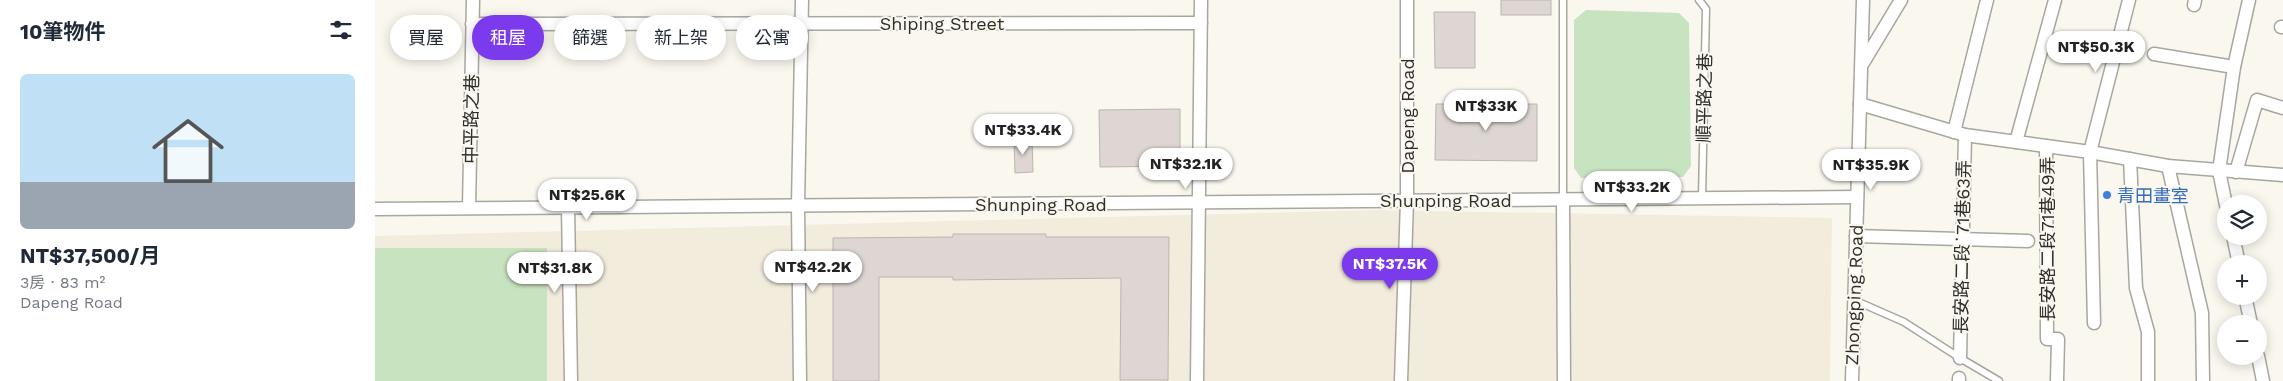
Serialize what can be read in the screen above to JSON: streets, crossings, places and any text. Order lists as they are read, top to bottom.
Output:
{
  "streets": {
    "street": [
      "Shiping Street",
      "Dapeng Road",
      "中平路之巷",
      "Shunping Road",
      "長安路二段71巷49弄",
      "長安路二段˙71巷63弄",
      "Zhongping Road"
    ],
    "lane": ["順平路之巷"]
  },
  "crossings": [
    ["順平路之巷", "Shunping Road"],
    ["Dapeng Road", "Shunping Road"],
    ["中平路之巷", "Shunping Road"],
    ["Shunping Road", "Zhongping Road"]
  ],
  "places": ["青田畫室"],
  "page": {
    "heading": "10筆物件",
    "chip": [
      "買屋",
      "租屋",
      "篩選",
      "新上架",
      "公寓"
    ],
    "price": [
      "NT$50.3K",
      "NT$33K",
      "NT$33.4K",
      "NT$32.1K",
      "NT$35.9K",
      "NT$33.2K",
      "NT$25.6K",
      "NT$37.5K",
      "NT$42.2K",
      "NT$31.8K"
    ],
    "list": [
      {
        "name": "NT$37,500/月",
        "note": "3房 · 83 m² · Dapeng Road"
      }
    ],
    "map_buttons": ["+", "−"]
  }
}
